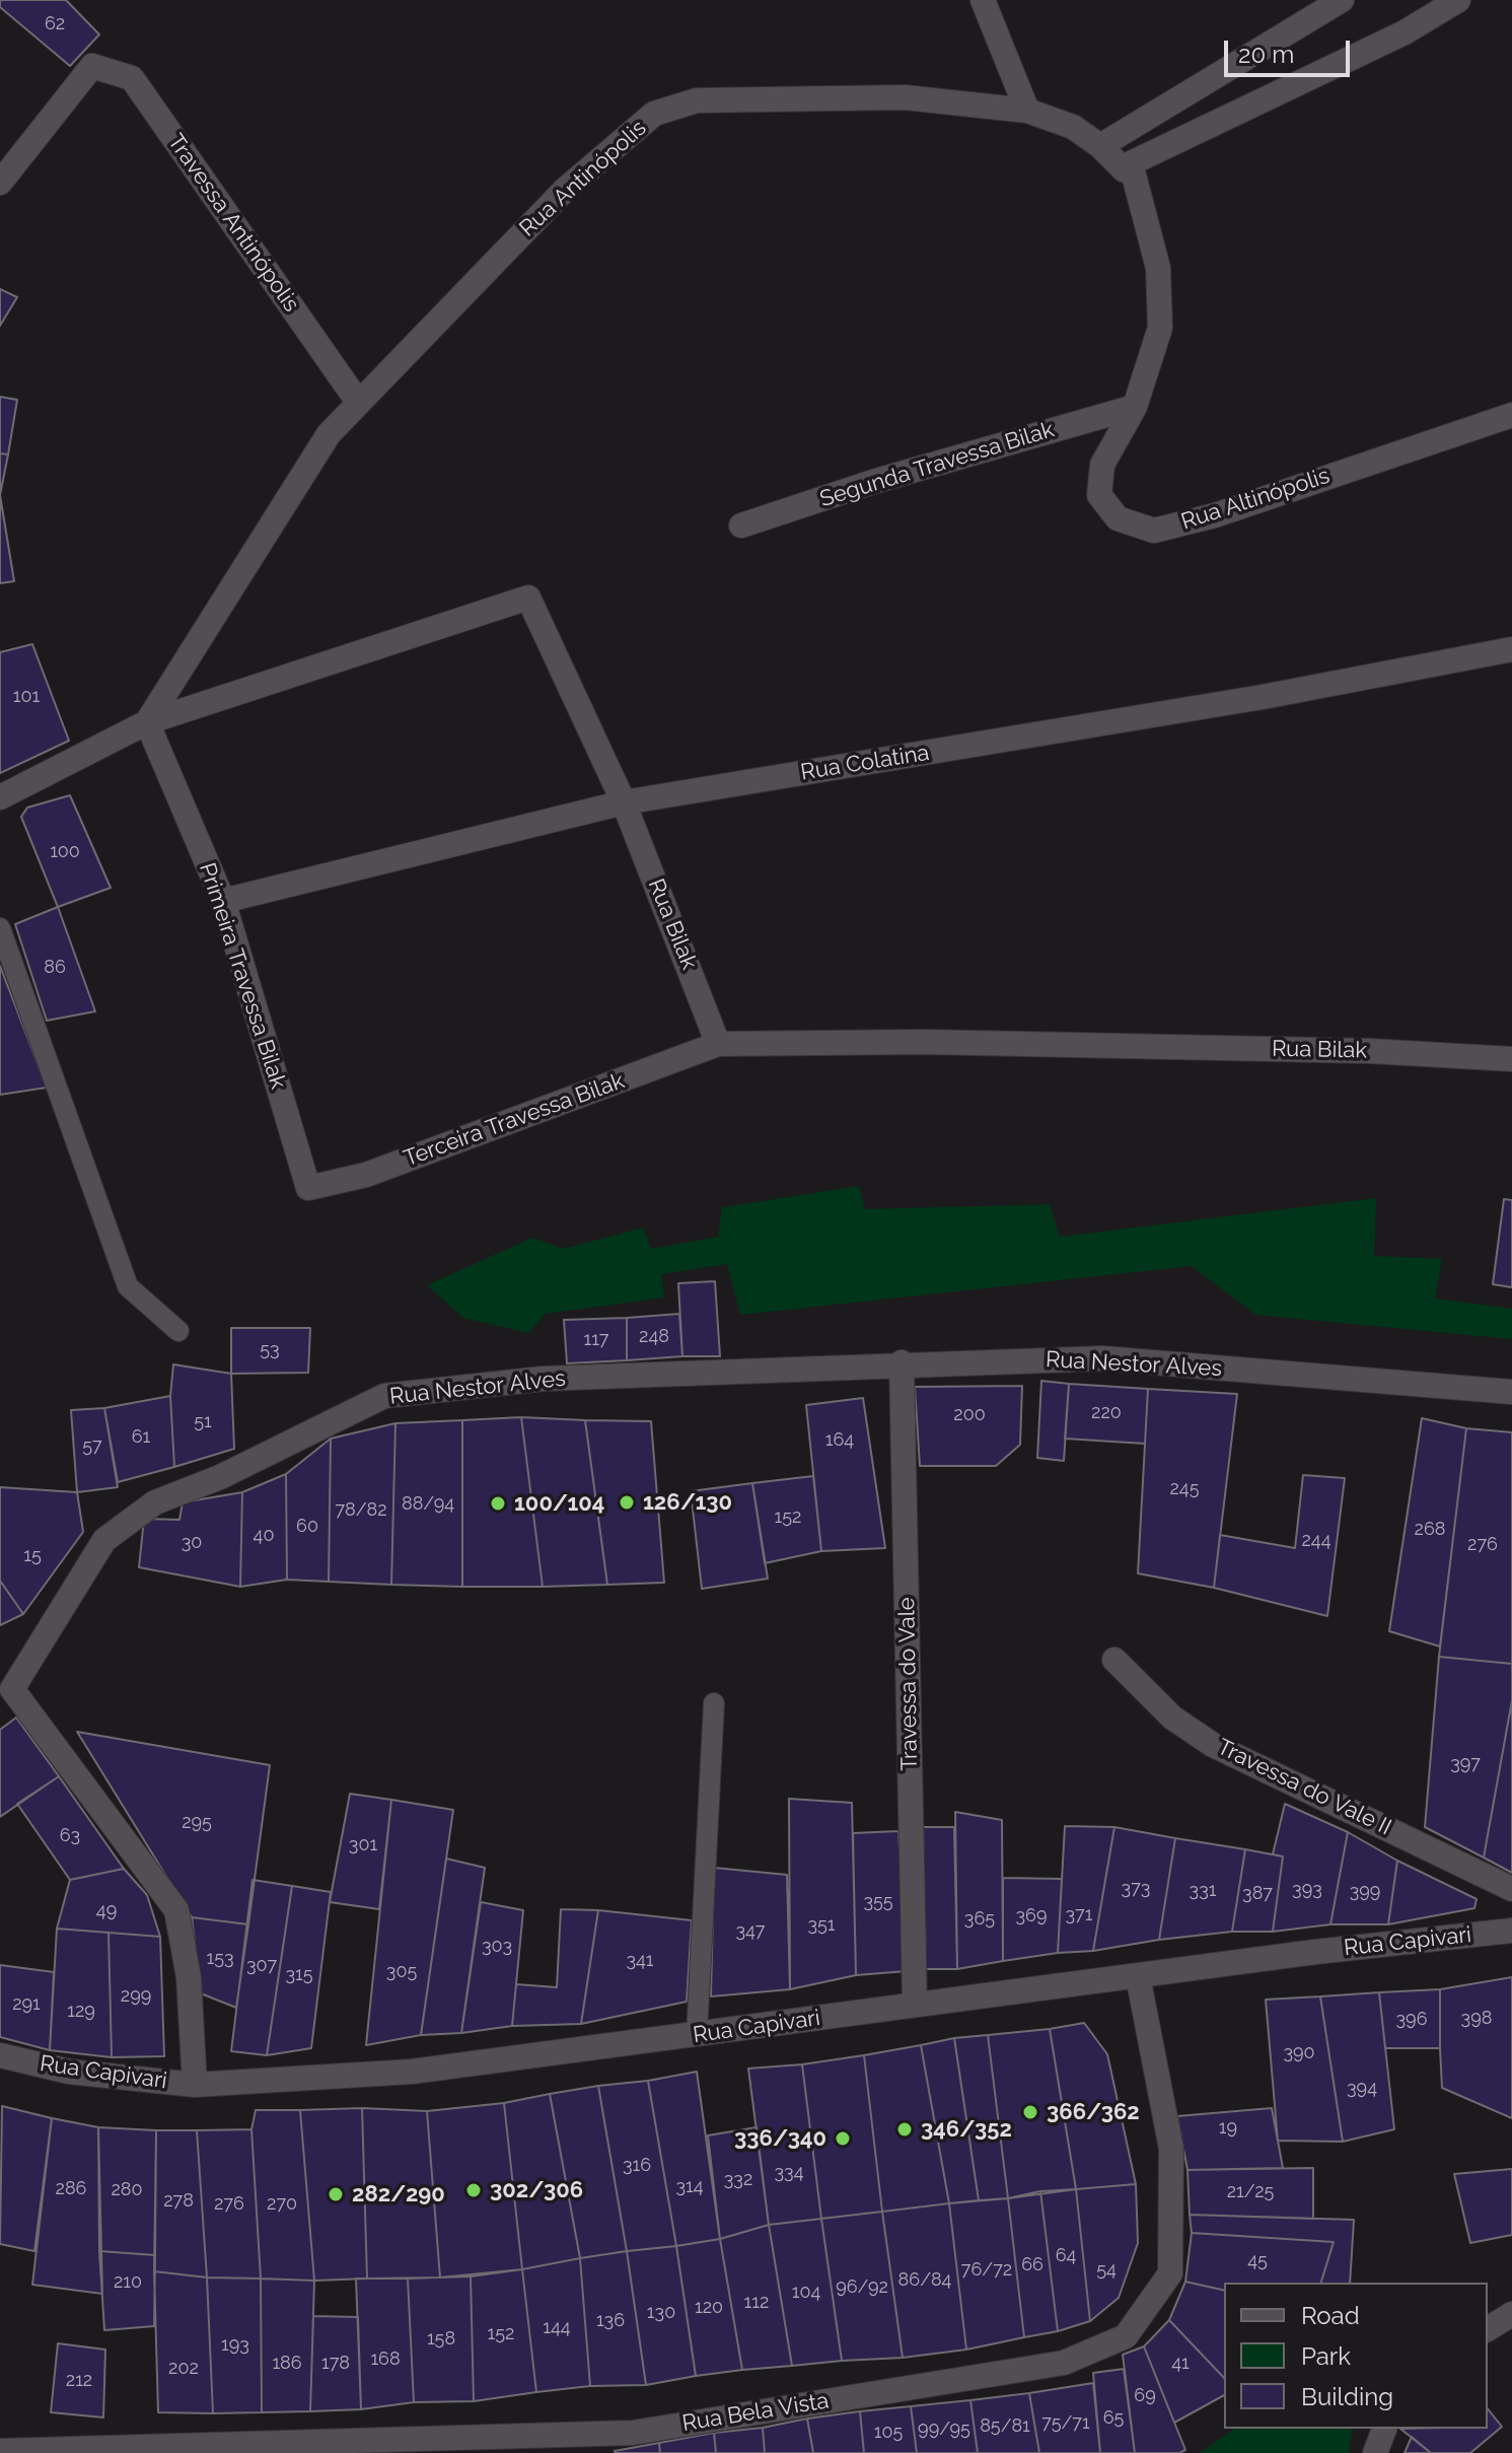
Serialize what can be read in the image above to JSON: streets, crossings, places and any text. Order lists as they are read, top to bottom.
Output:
{
  "streets": {
    "street": [
      "Rua Antinópolis",
      "Travessa Antinópolis",
      "Segunda Travessa Bilak",
      "Rua Altinópolis",
      "Rua Colatina",
      "Rua Bilak",
      "Primeira Travessa Bilak",
      "Terceira Travessa Bilak",
      "Rua Nestor Alves",
      "Travessa do Vale",
      "Travessa do Vale II",
      "Rua Capivari",
      "Rua Bela Vista"
    ]
  },
  "crossings": [
    ["Rua Antinópolis", "Travessa Antinópolis"],
    ["Rua Antinópolis", "Rua Bilak"],
    ["Rua Antinópolis", "Primeira Travessa Bilak"],
    ["Segunda Travessa Bilak", "Rua Altinópolis"],
    ["Rua Colatina", "Rua Bilak"],
    ["Rua Colatina", "Primeira Travessa Bilak"],
    ["Rua Bilak", "Primeira Travessa Bilak"],
    ["Rua Bilak", "Terceira Travessa Bilak"],
    ["Primeira Travessa Bilak", "Terceira Travessa Bilak"],
    ["Rua Nestor Alves", "Travessa do Vale"],
    ["Rua Nestor Alves", "Rua Capivari"],
    ["Travessa do Vale", "Rua Capivari"],
    ["Rua Capivari", "Rua Bela Vista"]
  ],
  "places": [
    "126/130",
    "100/104",
    "366/362",
    "346/352",
    "336/340",
    "302/306",
    "282/290"
  ],
  "house_numbers": [
    "62",
    "101",
    "100",
    "86",
    "248",
    "117",
    "53",
    "220",
    "200",
    "51",
    "61",
    "164",
    "57",
    "245",
    "88/94",
    "78/82",
    "152",
    "60",
    "268",
    "40",
    "244",
    "30",
    "276",
    "15",
    "397",
    "295",
    "63",
    "301",
    "373",
    "393",
    "331",
    "399",
    "387",
    "355",
    "49",
    "371",
    "369",
    "365",
    "351",
    "347",
    "303",
    "153",
    "341",
    "307",
    "305",
    "315",
    "299",
    "291",
    "129",
    "398",
    "396",
    "390",
    "394",
    "19",
    "316",
    "334",
    "332",
    "314",
    "286",
    "280",
    "21/25",
    "278",
    "276",
    "270",
    "64",
    "45",
    "66",
    "76/72",
    "54",
    "86/84",
    "210",
    "96/92",
    "104",
    "112",
    "120",
    "130",
    "136",
    "144",
    "152",
    "158",
    "193",
    "168",
    "186",
    "178",
    "41",
    "202",
    "212",
    "69",
    "65",
    "75/71",
    "85/81",
    "99/95",
    "105"
  ],
  "legend": ["Road", "Park", "Building"],
  "scale_bar": "20 m"
}
